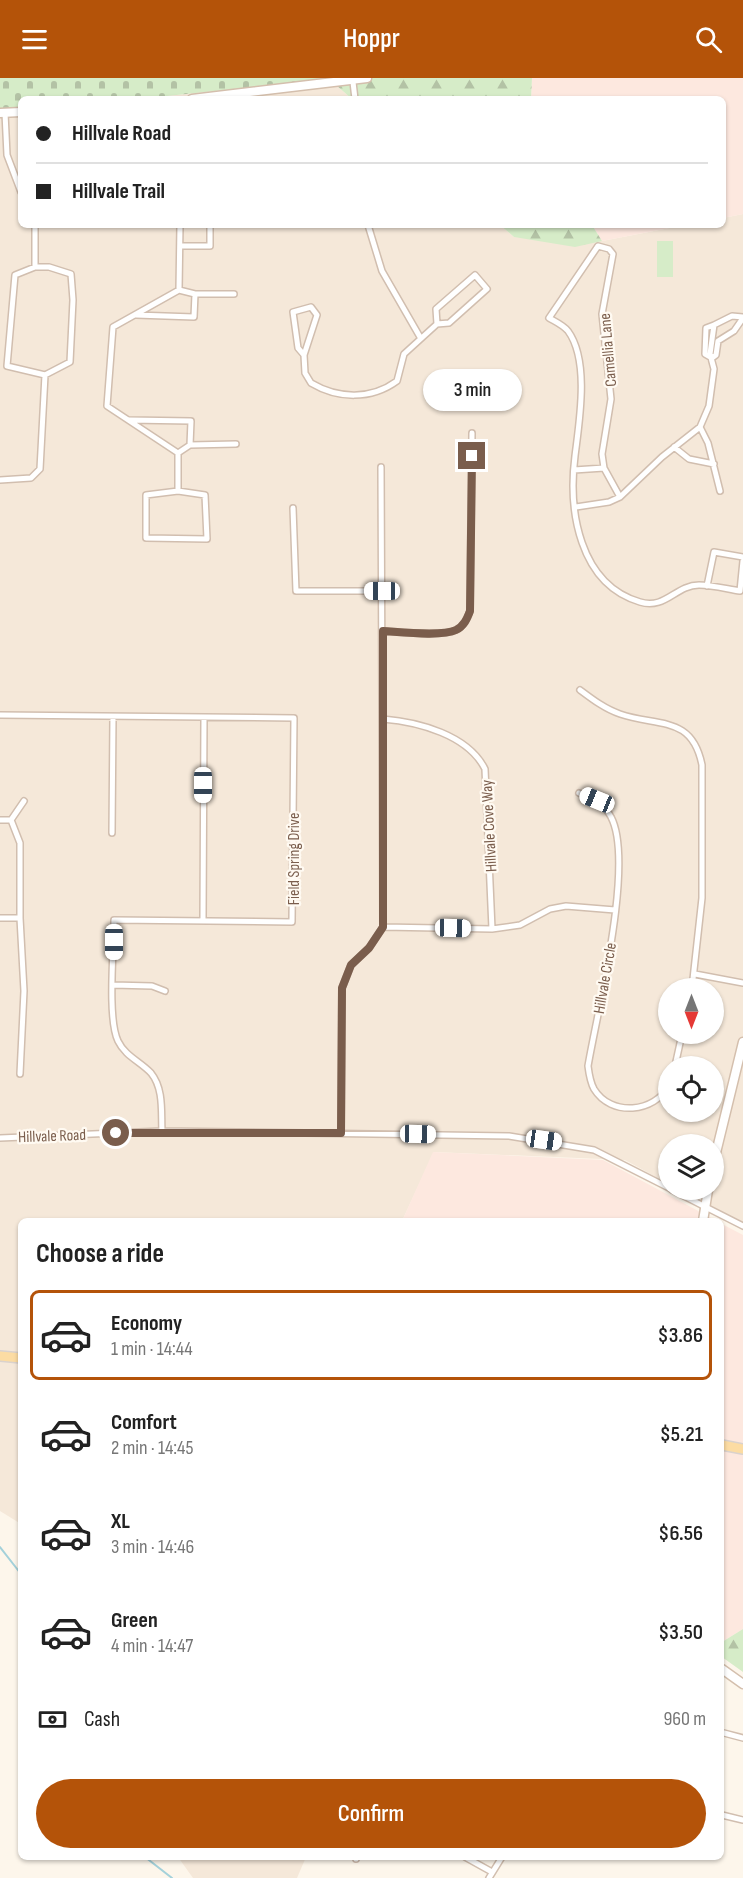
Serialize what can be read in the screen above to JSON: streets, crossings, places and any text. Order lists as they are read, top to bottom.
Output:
{
  "streets": {
    "street": [
      "Camellia Lane",
      "Hillvale Cove Way",
      "Field Spring Drive",
      "Hillvale Circle",
      "Hillvale Road"
    ]
  },
  "crossings": [
    ["Field Spring Drive", "Hillvale Road"]
  ],
  "north": "bottom",
  "page": {
    "header": "Hoppr",
    "banner": ["Hillvale Road", "Hillvale Trail"],
    "bubble": "3 min",
    "heading": "Choose a ride",
    "list": [
      {
        "name": "Economy",
        "note": "1 min · 14:44",
        "value": "$3.86"
      },
      {
        "name": "Comfort",
        "note": "2 min · 14:45",
        "value": "$5.21"
      },
      {
        "name": "XL",
        "note": "3 min · 14:46",
        "value": "$6.56"
      },
      {
        "name": "Green",
        "note": "4 min · 14:47",
        "value": "$3.50"
      }
    ],
    "pay": ["Cash", "960 m"],
    "buttons": "Confirm"
  }
}
